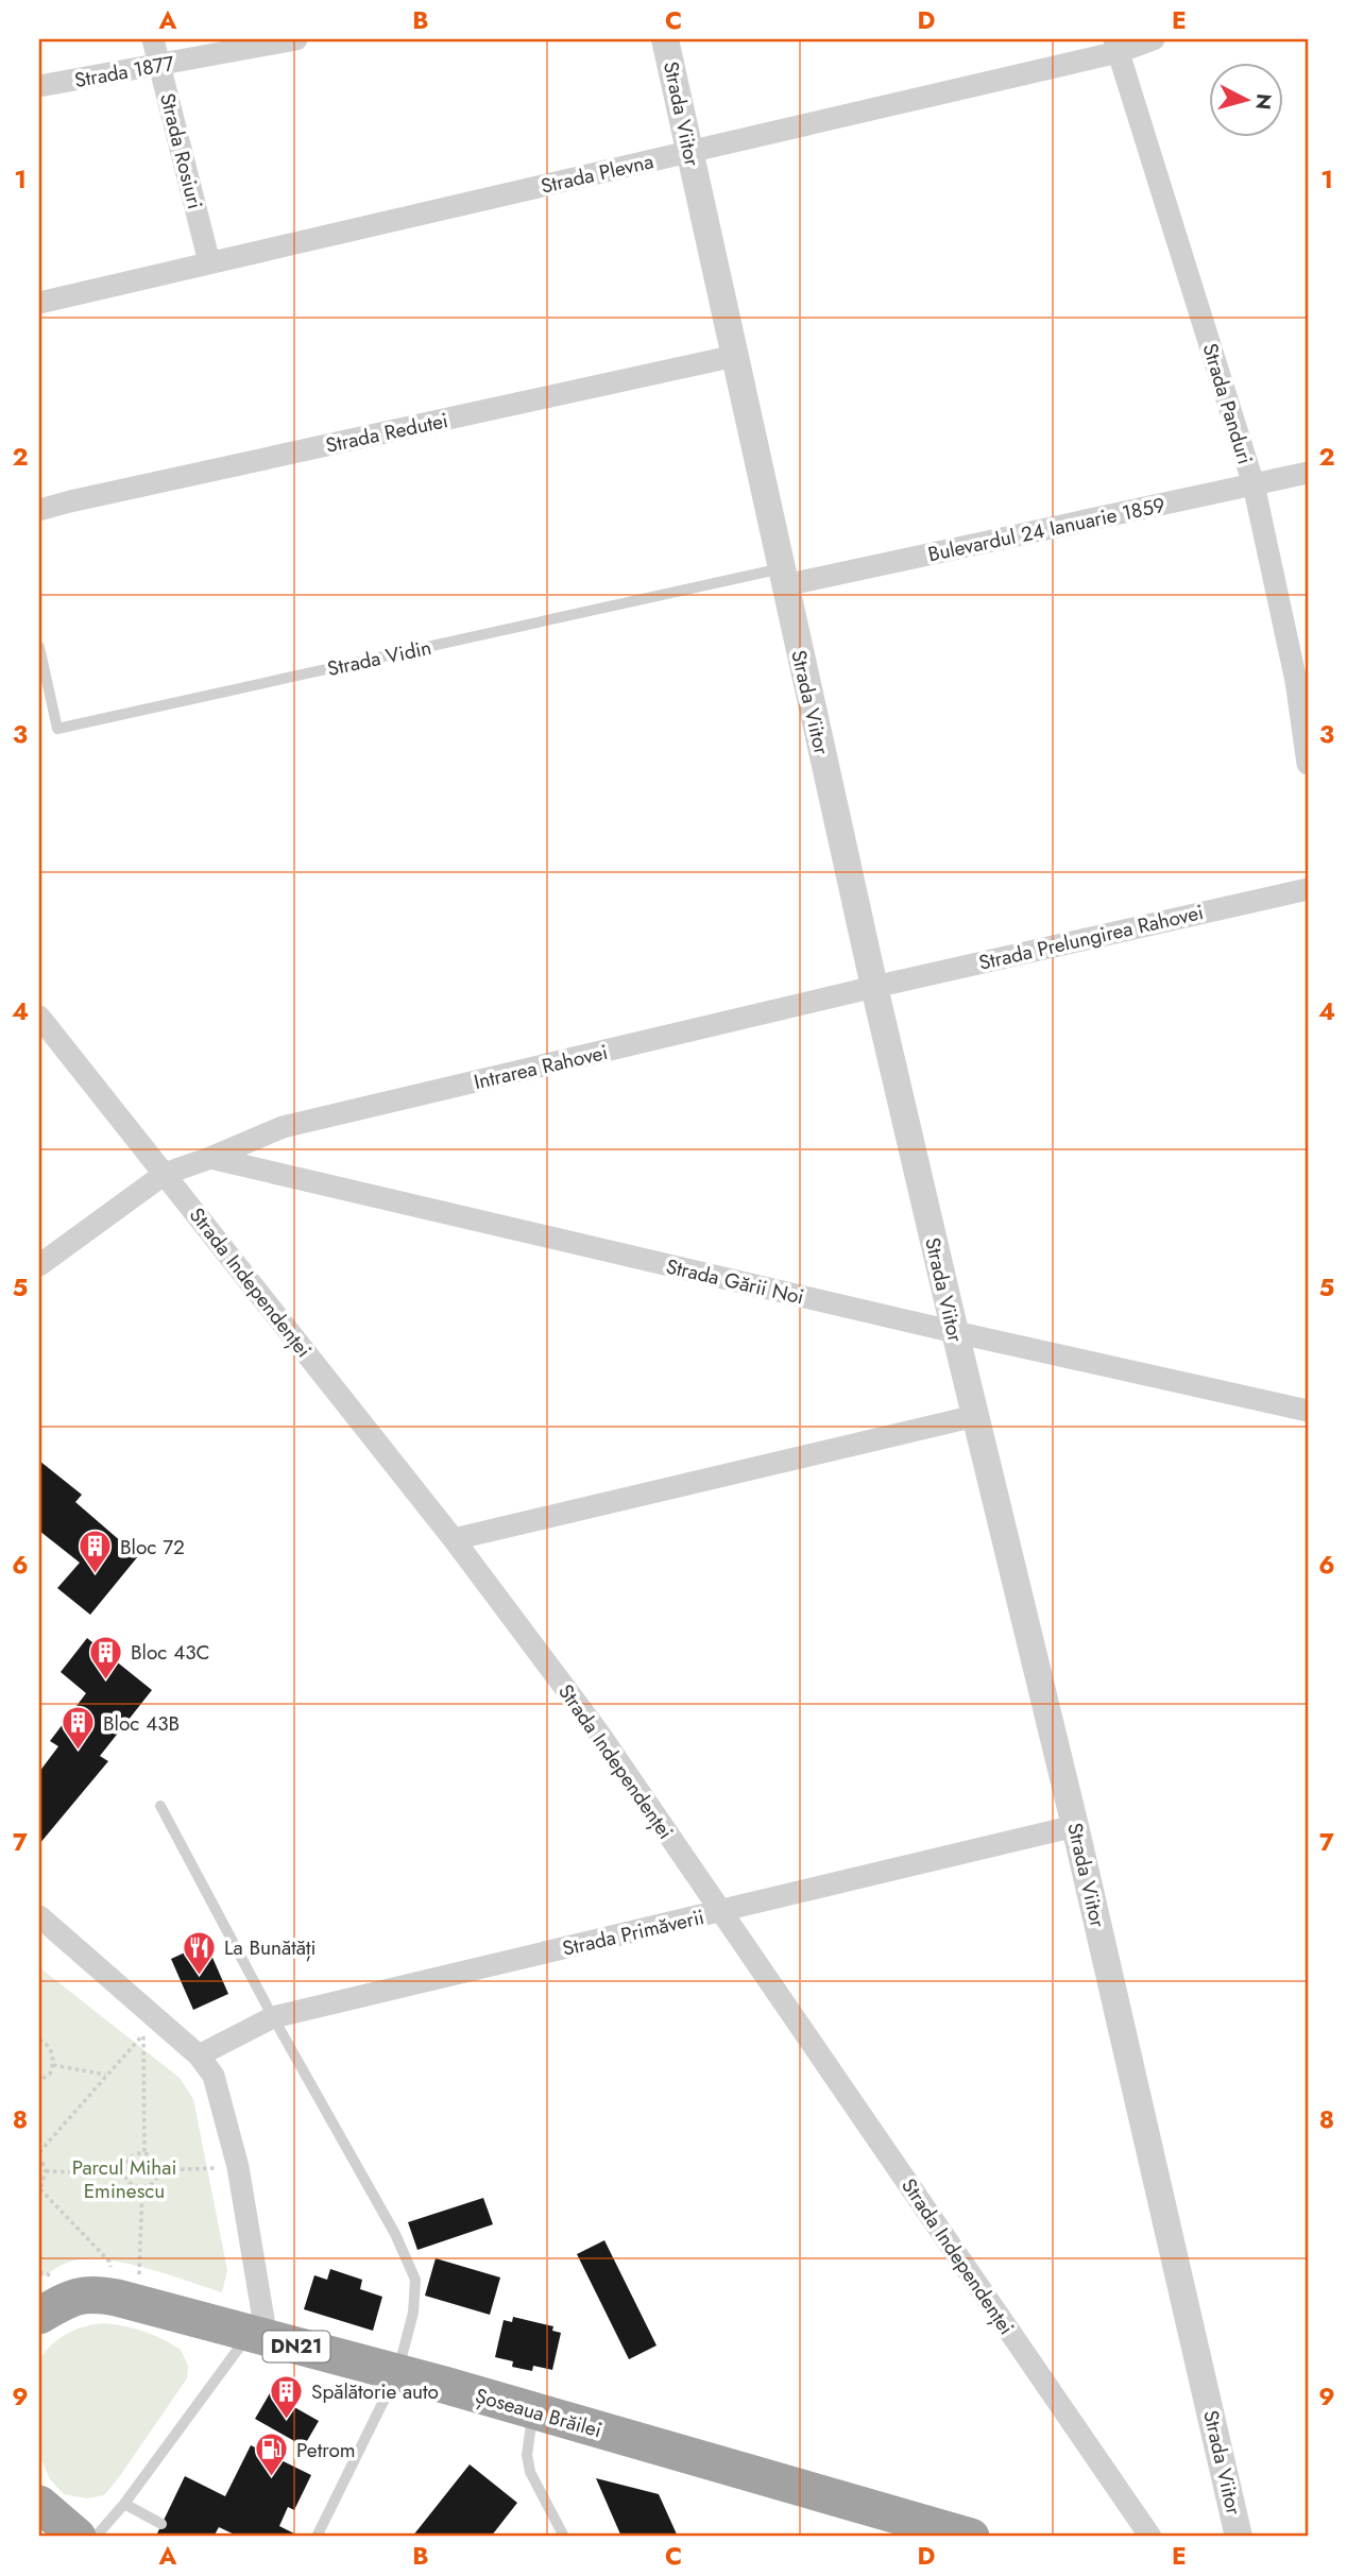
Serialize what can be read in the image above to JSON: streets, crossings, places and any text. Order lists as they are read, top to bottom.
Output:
{
  "streets": {
    "highway": ["DN21", "Șoseaua Brăilei"],
    "street": [
      "Strada 1877",
      "Strada Viitor",
      "Strada Rosiuri",
      "Strada Plevna",
      "Strada Panduri",
      "Strada Redutei",
      "Bulevardul 24 Ianuarie 1859",
      "Strada Prelungirea Rahovei",
      "Intrarea Rahovei",
      "Strada Gării Noi",
      "Strada Independenței",
      "Strada Primăverii"
    ],
    "lane": ["Strada Vidin"]
  },
  "crossings": [
    ["Strada 1877", "Strada Rosiuri"],
    ["Strada Viitor", "Strada Plevna"],
    ["Strada Viitor", "Strada Redutei"],
    ["Strada Viitor", "Bulevardul 24 Ianuarie 1859"],
    ["Strada Viitor", "Strada Vidin"],
    ["Strada Viitor", "Strada Prelungirea Rahovei"],
    ["Strada Viitor", "Intrarea Rahovei"],
    ["Strada Viitor", "Strada Gării Noi"],
    ["Strada Viitor", "Strada Primăverii"],
    ["Strada Rosiuri", "Strada Plevna"],
    ["Strada Plevna", "Strada Panduri"],
    ["Strada Panduri", "Bulevardul 24 Ianuarie 1859"],
    ["Bulevardul 24 Ianuarie 1859", "Strada Vidin"],
    ["Strada Prelungirea Rahovei", "Intrarea Rahovei"],
    ["Intrarea Rahovei", "Strada Gării Noi"],
    ["Strada Independenței", "Strada Primăverii"]
  ],
  "parks": ["Parcul Mihai Eminescu"],
  "places": {
    "building": [
      "Bloc 72",
      "Bloc 43C",
      "Bloc 43B",
      "Spălătorie auto"
    ],
    "restaurant": ["La Bunătăți"],
    "fuel station": ["Petrom"]
  },
  "north": "right",
  "grid": {
    "columns": [
      "A",
      "B",
      "C",
      "D",
      "E"
    ],
    "rows": [
      "1",
      "2",
      "3",
      "4",
      "5",
      "6",
      "7",
      "8",
      "9"
    ]
  }
}
